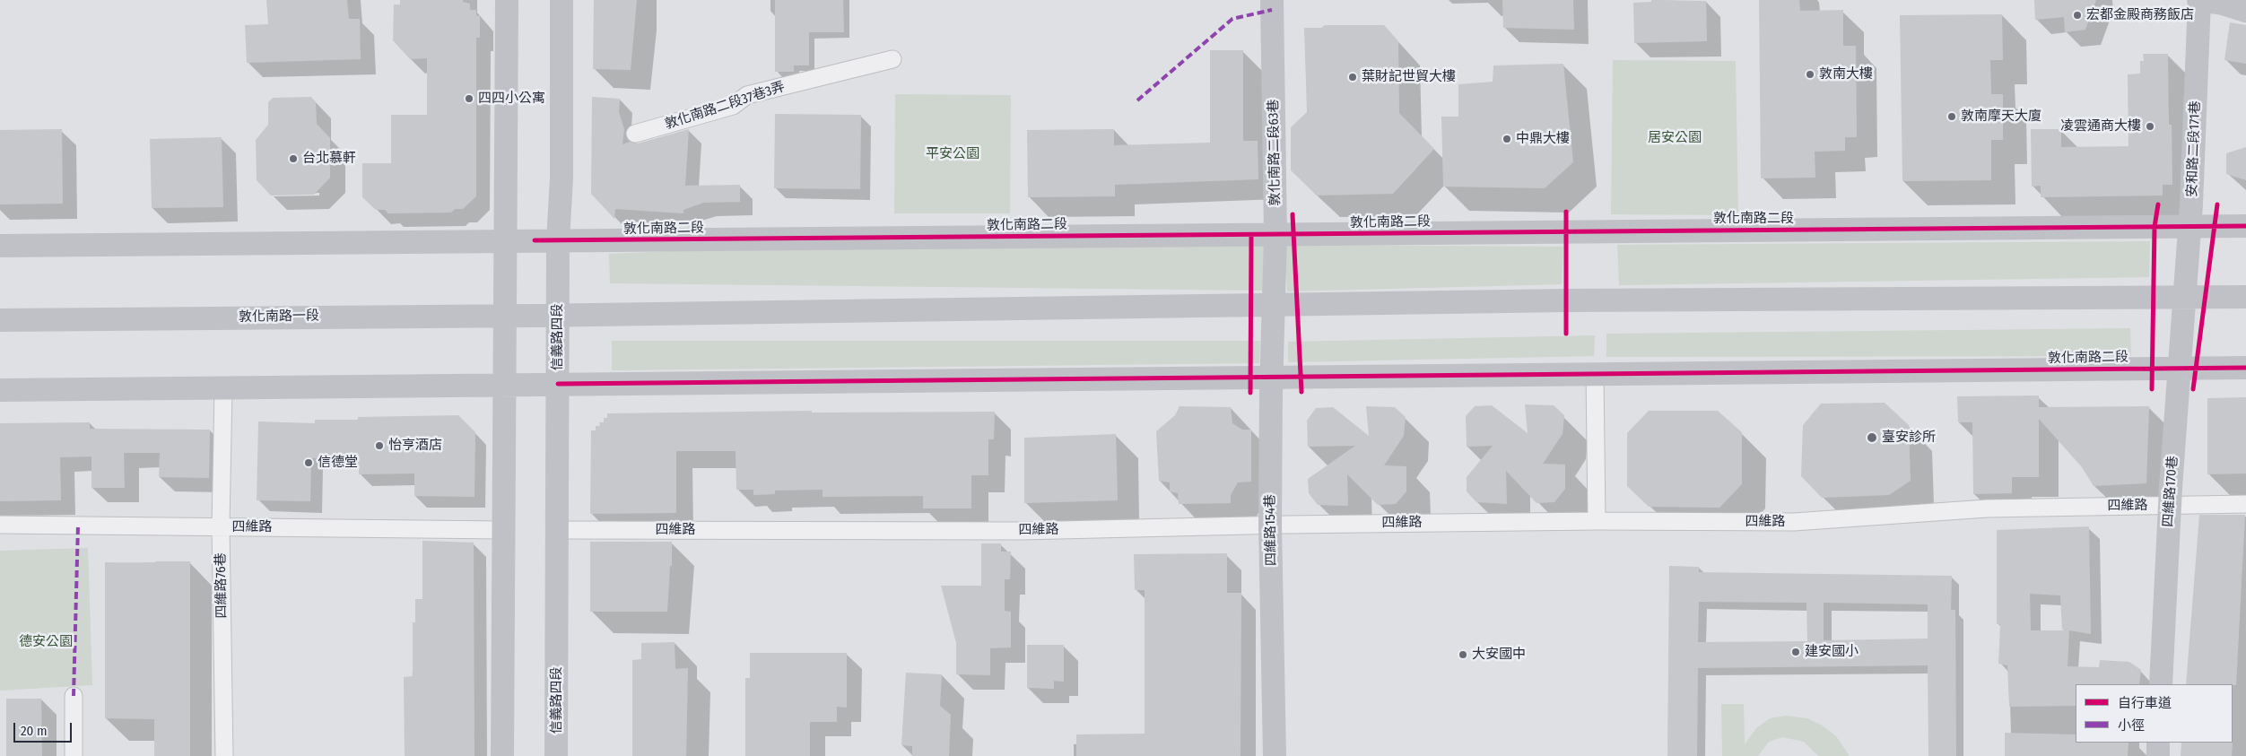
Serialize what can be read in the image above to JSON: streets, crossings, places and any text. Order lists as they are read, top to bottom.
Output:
{
  "streets": {
    "main road": [
      "安和路二段171巷",
      "敦化南路二段63巷",
      "敦化南路二段",
      "敦化南路一段",
      "信義路四段",
      "四維路170巷",
      "四維路154巷"
    ],
    "street": ["敦化南路二段37巷3弄", "四維路", "四維路76巷"]
  },
  "crossings": [
    ["安和路二段171巷", "敦化南路二段"],
    ["安和路二段171巷", "四維路170巷"],
    ["敦化南路二段63巷", "敦化南路二段"],
    ["敦化南路二段63巷", "四維路154巷"],
    ["敦化南路二段", "信義路四段"],
    ["敦化南路二段", "四維路170巷"],
    ["敦化南路二段", "四維路154巷"],
    ["敦化南路一段", "信義路四段"],
    ["信義路四段", "四維路"],
    ["四維路170巷", "四維路"],
    ["四維路", "四維路154巷"],
    ["四維路", "四維路76巷"]
  ],
  "parks": ["居安公園", "平安公園", "德安公園"],
  "places": [
    "宏都金殿商務飯店",
    "敦南大樓",
    "葉財記世貿大樓",
    "四四小公寓",
    "敦南摩天大廈",
    "凌雲通商大樓",
    "中鼎大樓",
    "台北慕軒",
    "臺安診所",
    "怡亨酒店",
    "信德堂",
    "建安國小",
    "大安國中"
  ],
  "legend": ["自行車道", "小徑"],
  "scale_bar": "20 m"
}
